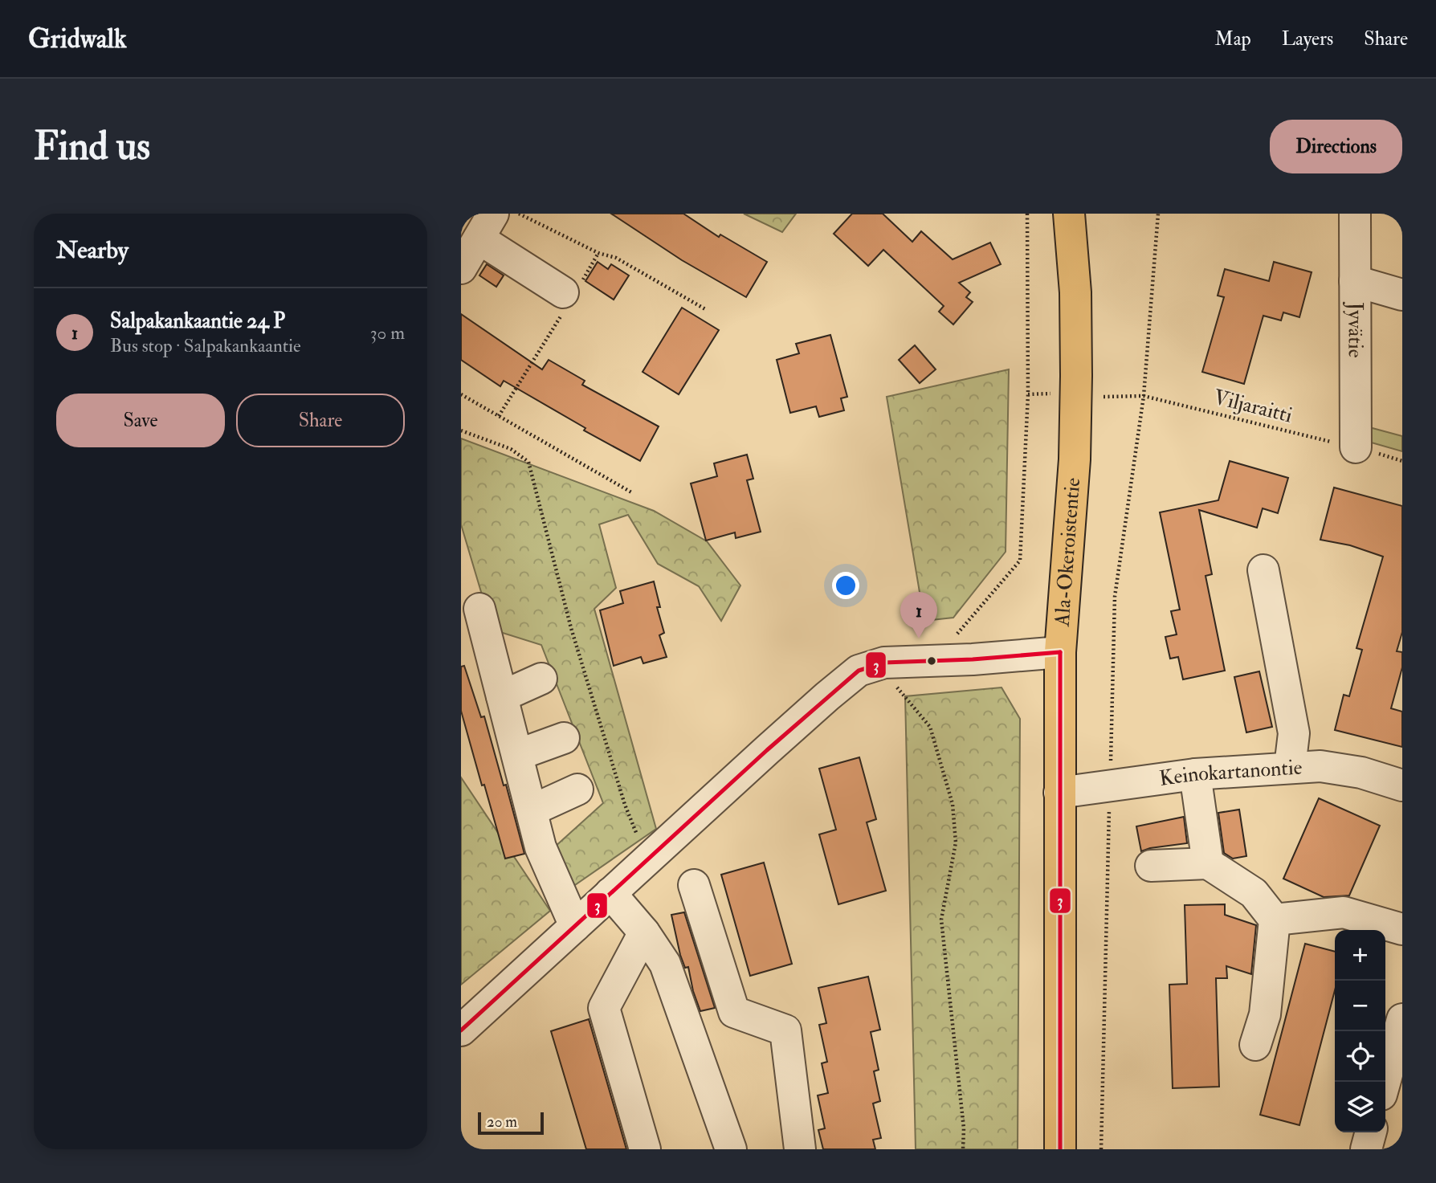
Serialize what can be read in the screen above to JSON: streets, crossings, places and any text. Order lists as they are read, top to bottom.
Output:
{
  "streets": {
    "main road": ["Ala-Okeroistentie"],
    "street": ["Jyvätie", "Keinokartanontie"],
    "path": ["Viljaraitti"]
  },
  "crossings": [
    ["Jyvätie", "Viljaraitti"],
    ["Ala-Okeroistentie", "Keinokartanontie"]
  ],
  "lines": ["transit line 3"],
  "scale_bar": "20 m",
  "page": {
    "header": "Gridwalk",
    "nav": ["Map", "Layers", "Share"],
    "buttons": [
      "Directions",
      ["Save", "Share"]
    ],
    "title": "Find us",
    "heading": "Nearby",
    "list": [
      {
        "mark": "1",
        "name": "Salpakankaantie 24 P",
        "note": "Bus stop · Salpakankaantie",
        "value": "30 m"
      }
    ],
    "pins": "1",
    "map_buttons": ["+", "−"],
    "scale": "20 m"
  }
}
